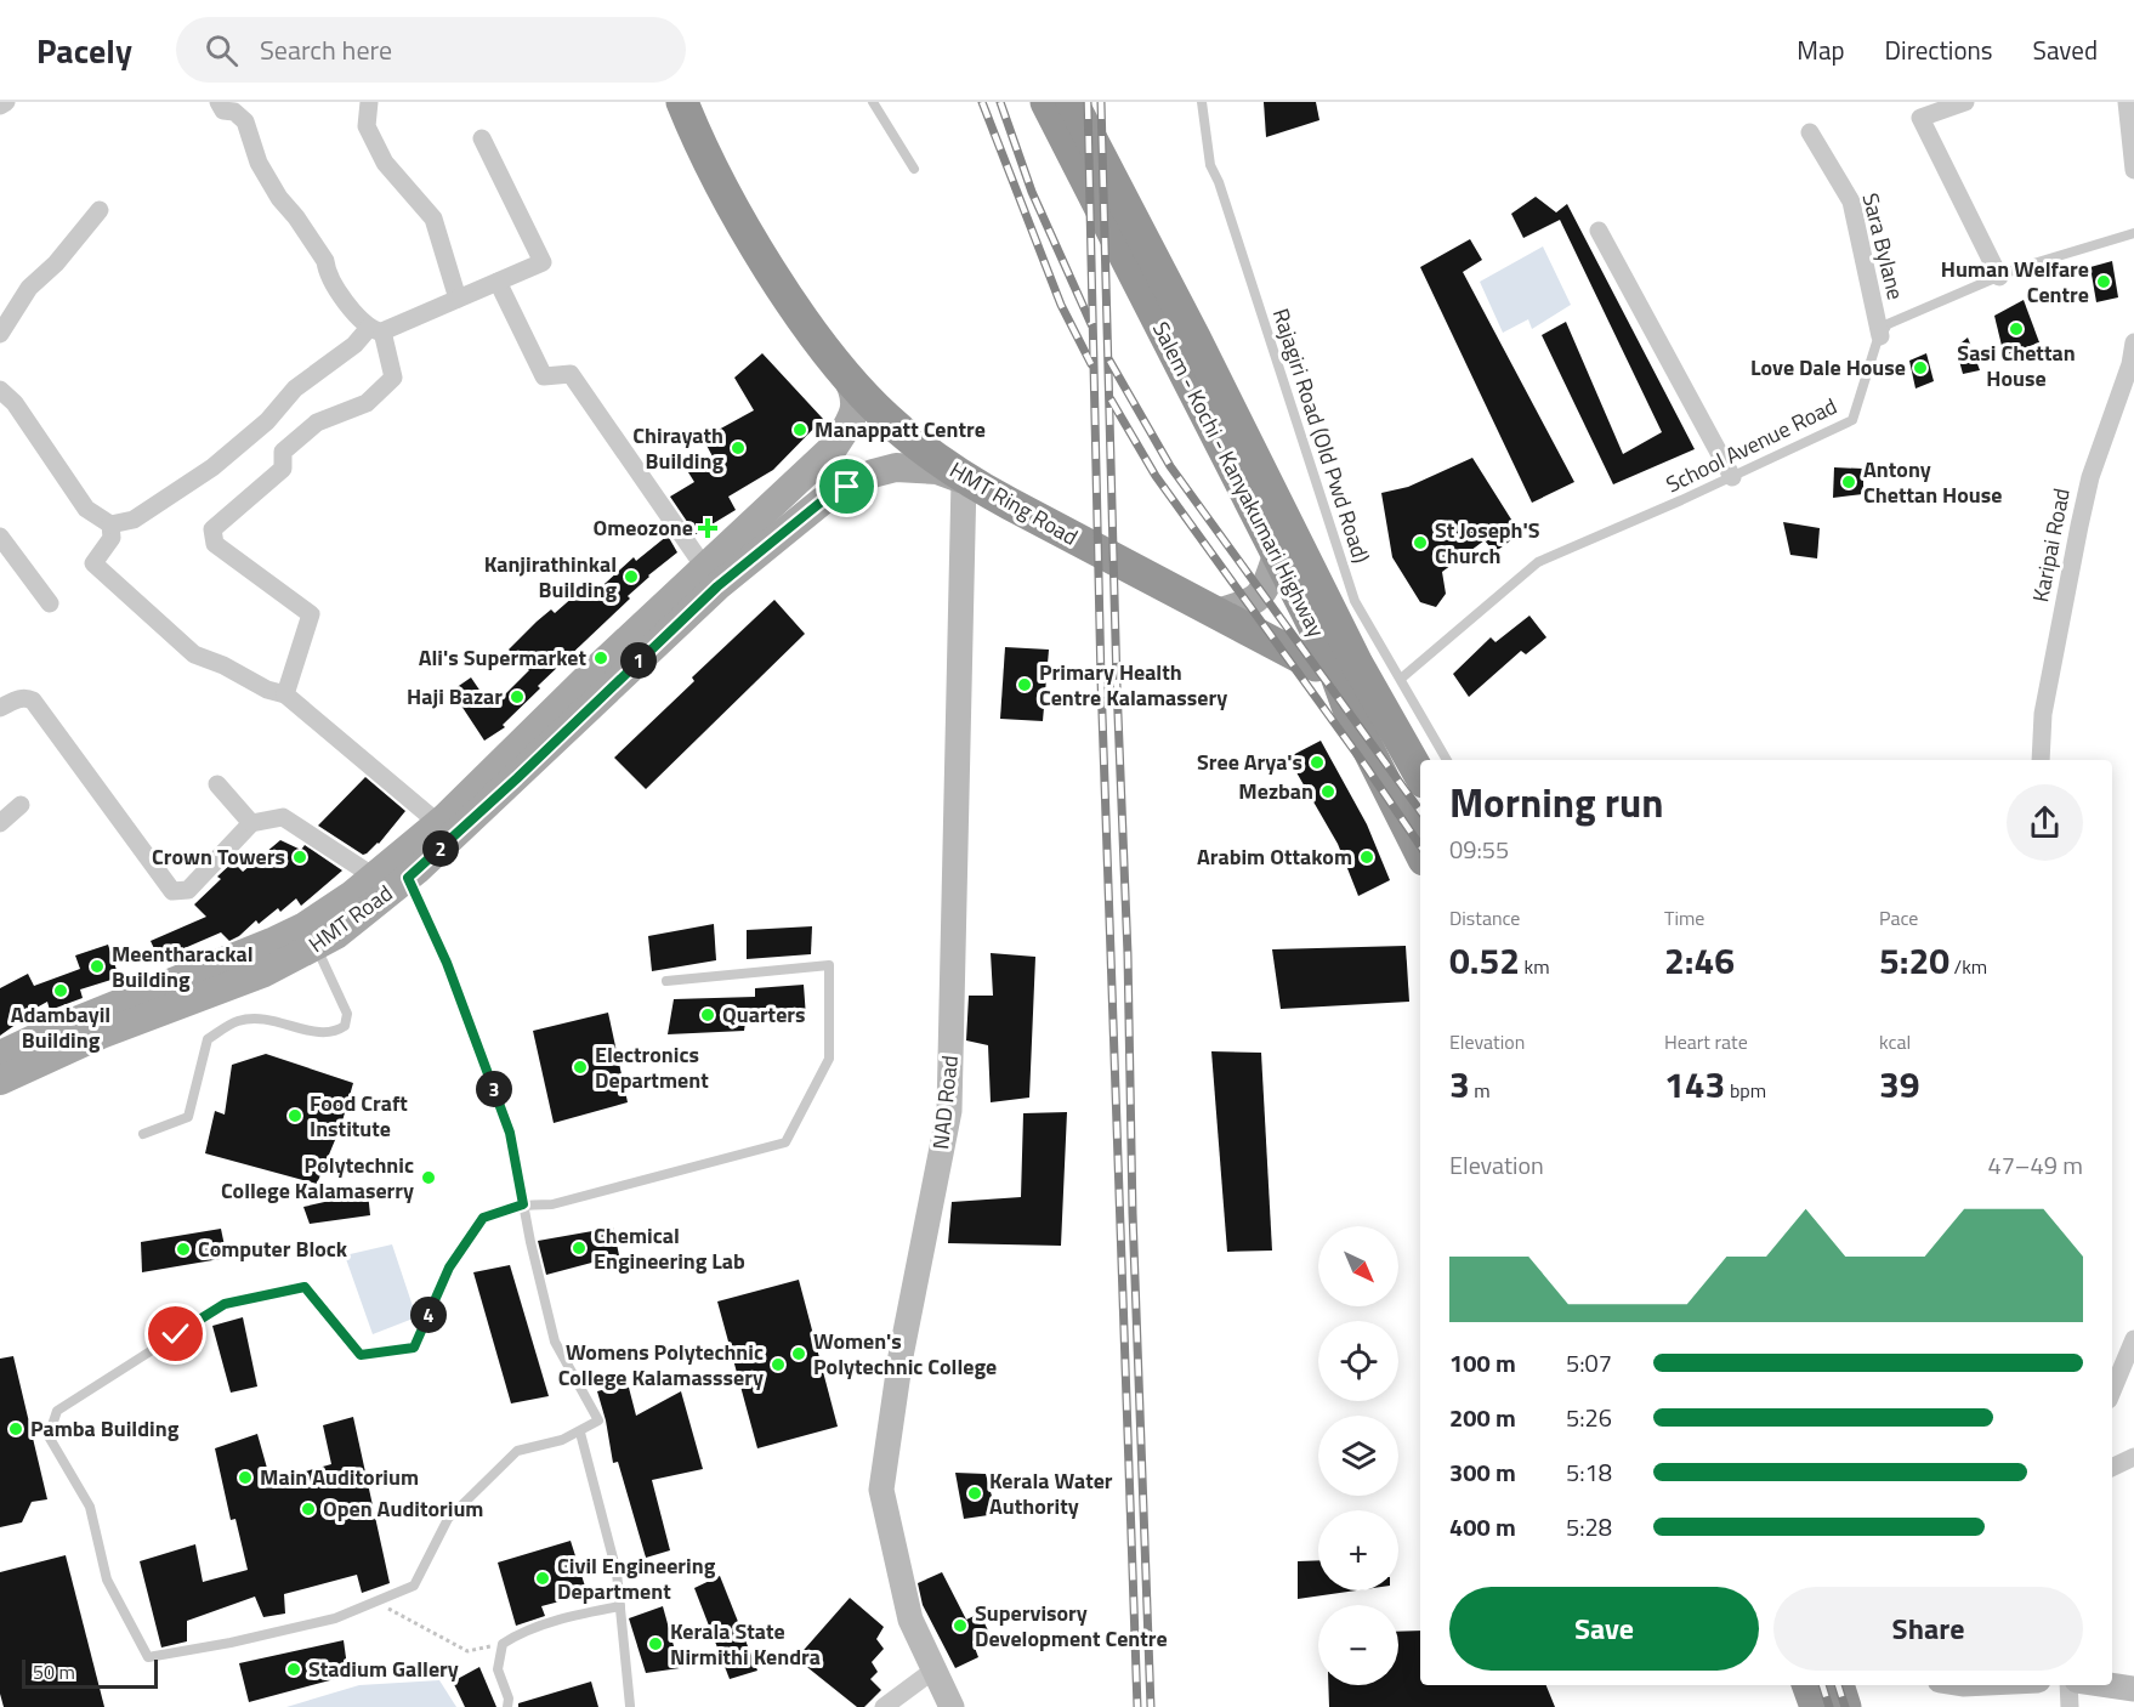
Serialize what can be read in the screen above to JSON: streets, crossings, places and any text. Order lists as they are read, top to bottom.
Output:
{
  "streets": {
    "highway": ["Salem - Kochi - Kanyakumari Highway", "HMT Ring Road"],
    "main road": ["HMT Road"],
    "street": ["Sara Bylane", "Karipai Road", "NAD Road"],
    "lane": ["Rajagiri Road (Old Pwd Road)", "School Avenue Road"]
  },
  "crossings": [
    ["Sara Bylane", "School Avenue Road"],
    ["Rajagiri Road (Old Pwd Road)", "School Avenue Road"],
    ["Salem - Kochi - Kanyakumari Highway", "HMT Ring Road"],
    ["HMT Ring Road", "HMT Road"],
    ["HMT Ring Road", "NAD Road"],
    ["HMT Road", "NAD Road"]
  ],
  "places": {
    "other": [
      "Human Welfare Centre",
      "Sasi Chettan House",
      "Love Dale House",
      "Manappatt Centre",
      "Chirayath Building",
      "Antony Chettan House",
      "St Joseph'S Church",
      "Kanjirathinkal Building",
      "Ali's Supermarket",
      "Primary Health Centre Kalamassery",
      "Haji Bazar",
      "Sree Arya's",
      "Mezban",
      "Crown Towers",
      "Arabim Ottakom",
      "Meentharackal Building",
      "Adambayil Building",
      "Quarters",
      "Electronics Department",
      "Food Craft Institute",
      "Polytechnic College Kalamaserry",
      "Chemical Engineering Lab",
      "Computer Block",
      "Women's Polytechnic College",
      "Womens Polytechnic College Kalamasssery",
      "Pamba Building",
      "Main Auditorium",
      "Kerala Water Authority",
      "Open Auditorium",
      "Civil Engineering Department",
      "Supervisory Development Centre",
      "Kerala State Nirmithi Kendra",
      "Stadium Gallery"
    ],
    "health": ["Omeozone"]
  },
  "scale_bar": "50 m",
  "north": "bottom right",
  "page": {
    "header": "Pacely",
    "search": "Search here",
    "nav": ["Map", "Directions", "Saved"],
    "pins": [
      "1",
      "2",
      "3",
      "4"
    ],
    "heading": ["Morning run", "09:55"],
    "stats": [
      ["Distance", "0.52 km"],
      ["Time", "2:46"],
      ["Pace", "5:20 /km"],
      ["Elevation", "3 m"],
      ["Heart rate", "143 bpm"],
      ["kcal", "39"]
    ],
    "chart": ["Elevation", "47–49 m"],
    "map_buttons": ["+", "−"],
    "list": [
      {
        "name": "100 m",
        "note": "5:07"
      },
      {
        "name": "200 m",
        "note": "5:26"
      },
      {
        "name": "300 m",
        "note": "5:18"
      },
      {
        "name": "400 m",
        "note": "5:28"
      }
    ],
    "buttons": ["Save", "Share"],
    "scale": "50 m"
  }
}
